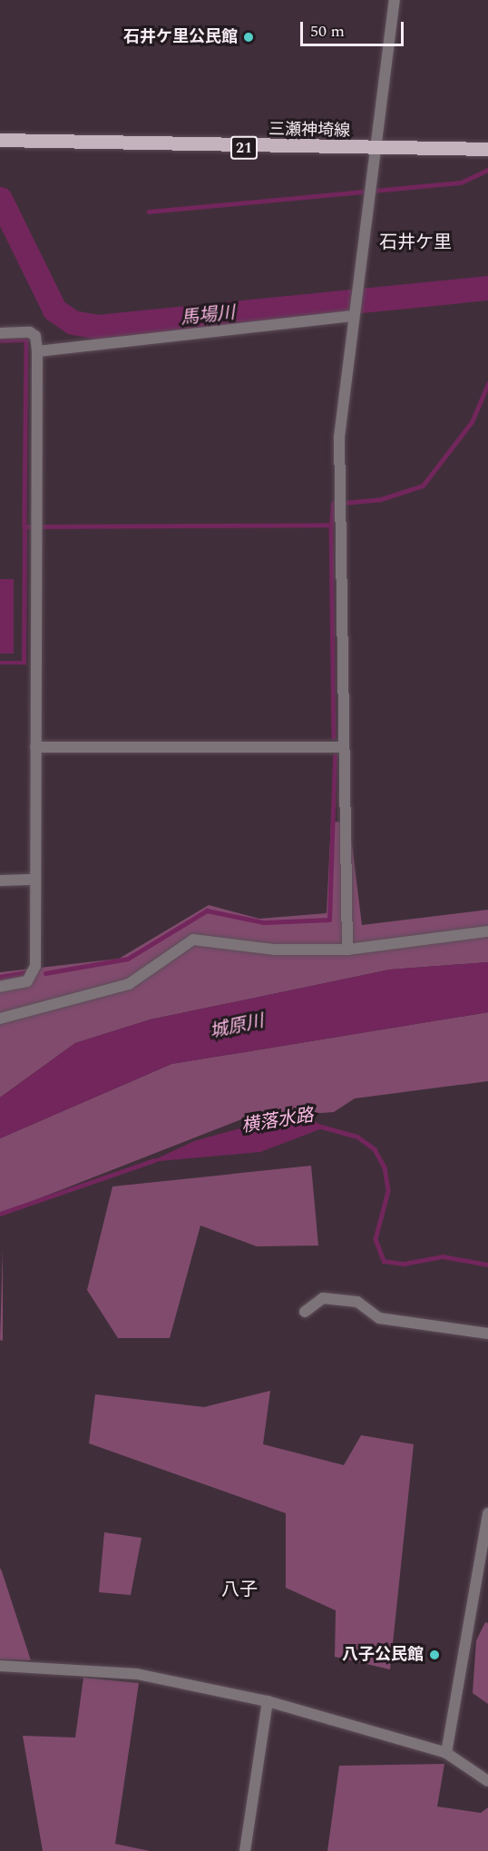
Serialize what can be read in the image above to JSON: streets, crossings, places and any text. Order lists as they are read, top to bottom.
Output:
{
  "streets": {
    "main road": ["三瀬神埼線", "21"]
  },
  "districts": ["石井ケ里", "八子"],
  "water": ["馬場川", "城原川", "横落水路"],
  "places": ["石井ケ里公民館", "八子公民館"],
  "scale_bar": "50 m"
}
